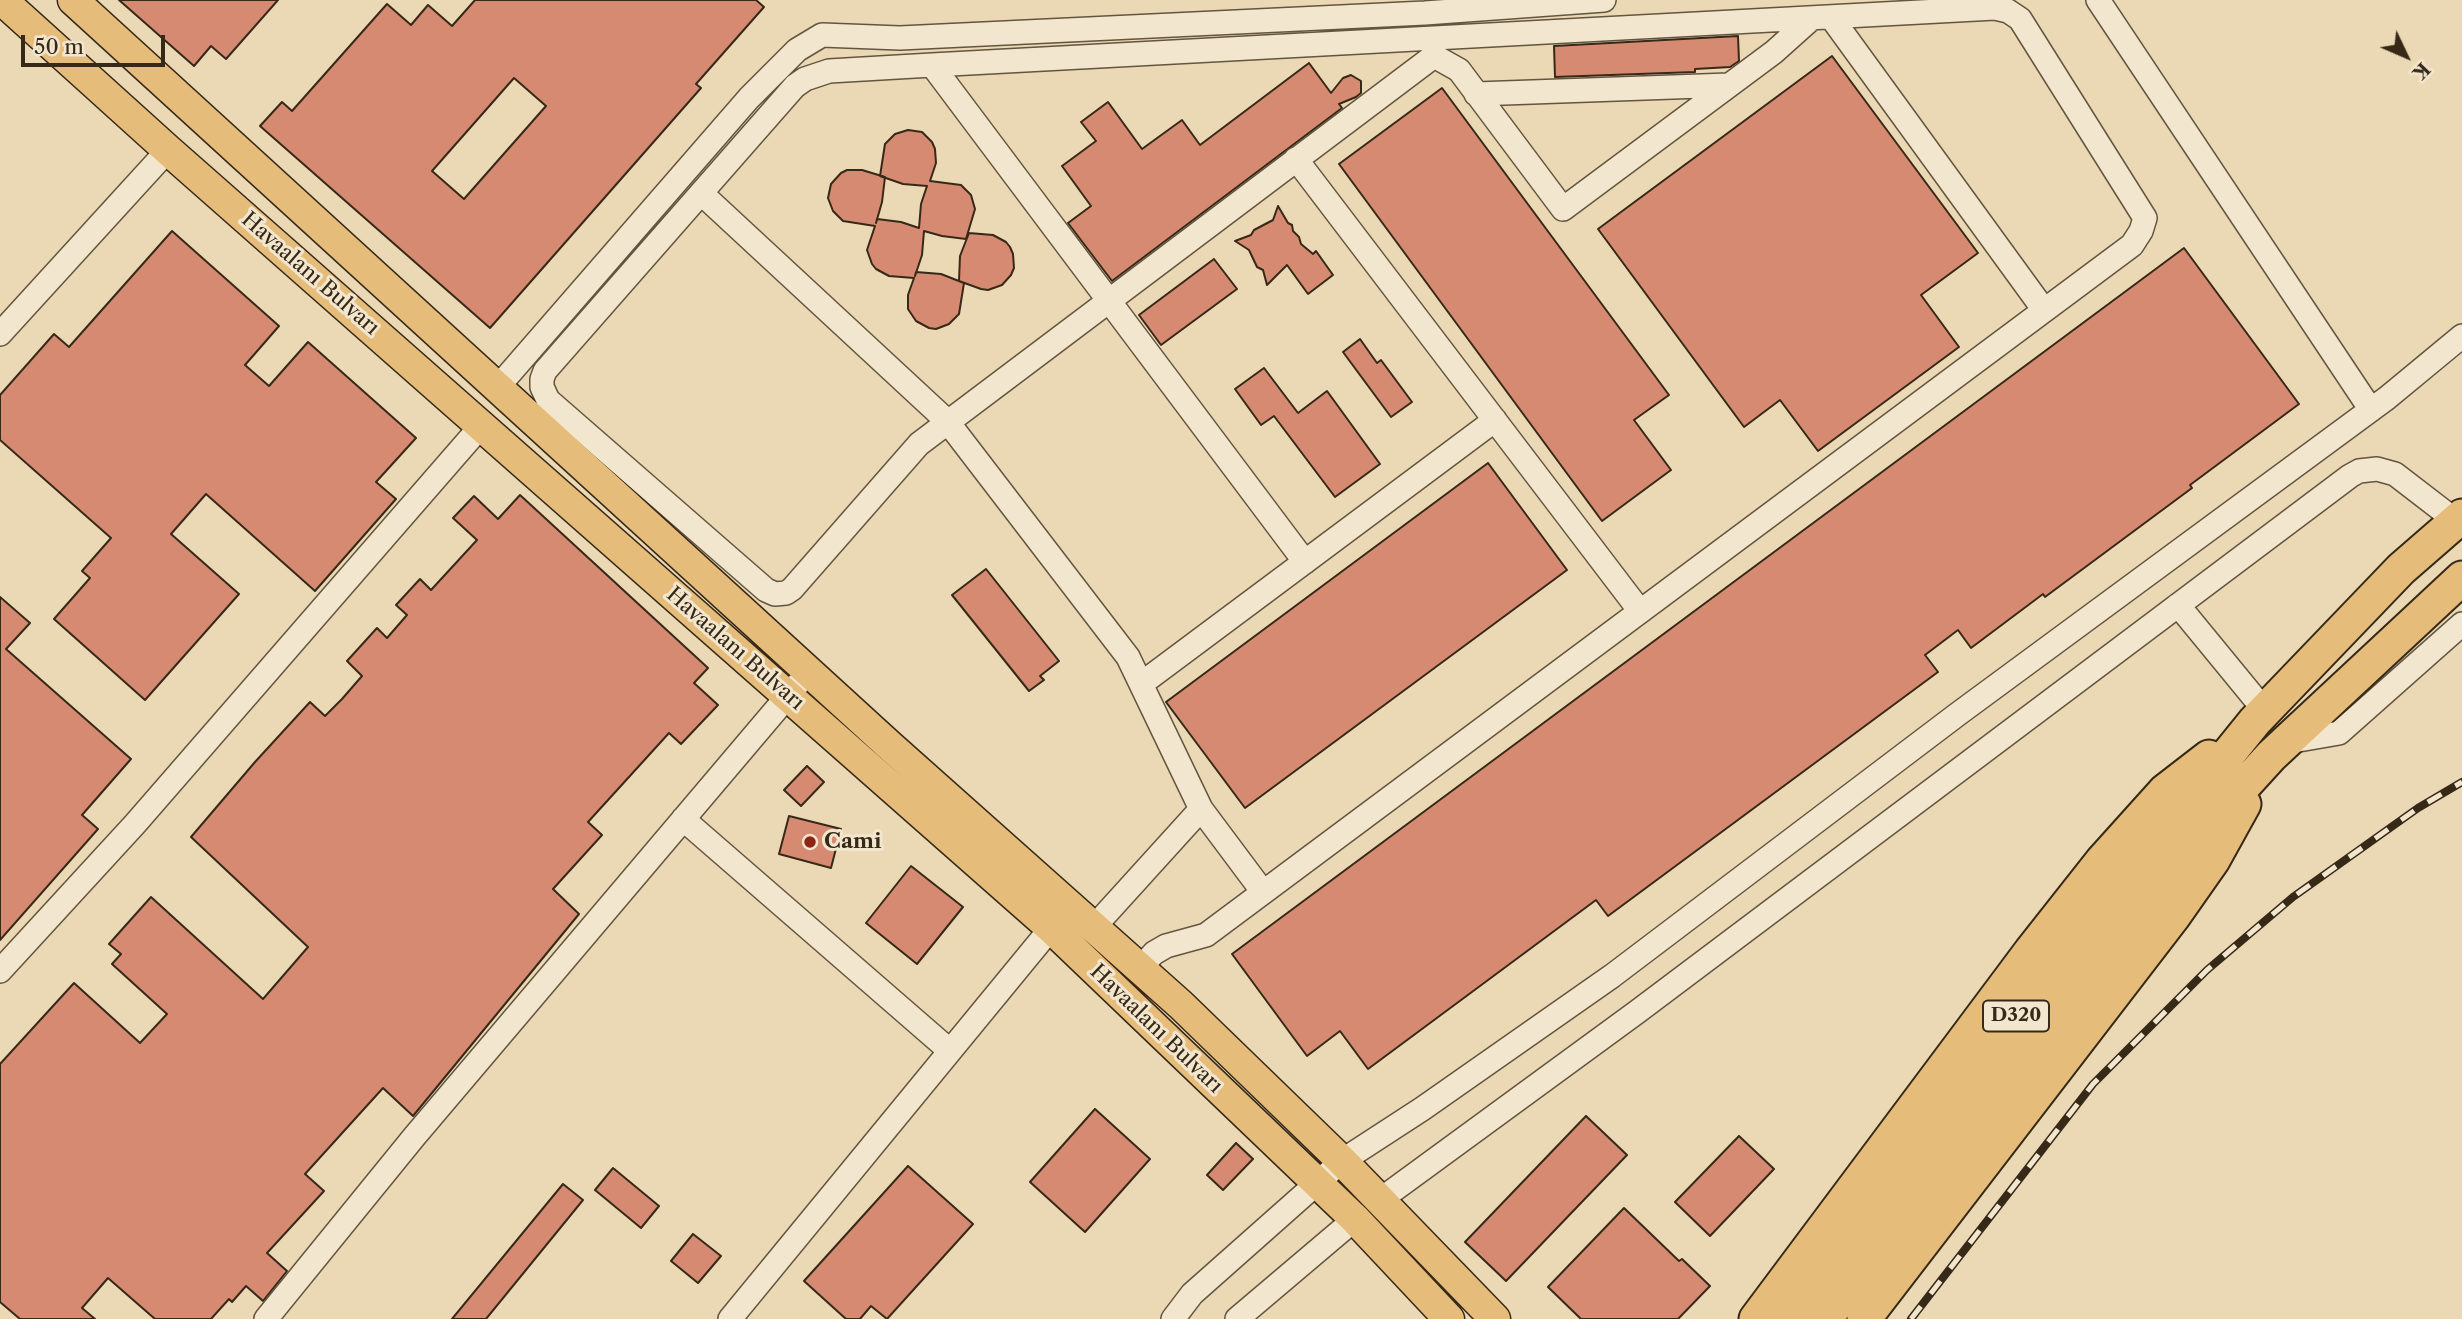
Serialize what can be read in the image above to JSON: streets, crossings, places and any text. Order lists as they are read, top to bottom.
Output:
{
  "streets": {
    "highway": ["D320"],
    "main road": ["Havaalanı Bulvarı"]
  },
  "places": ["Cami"],
  "scale_bar": "50 m",
  "north": "bottom right"
}
